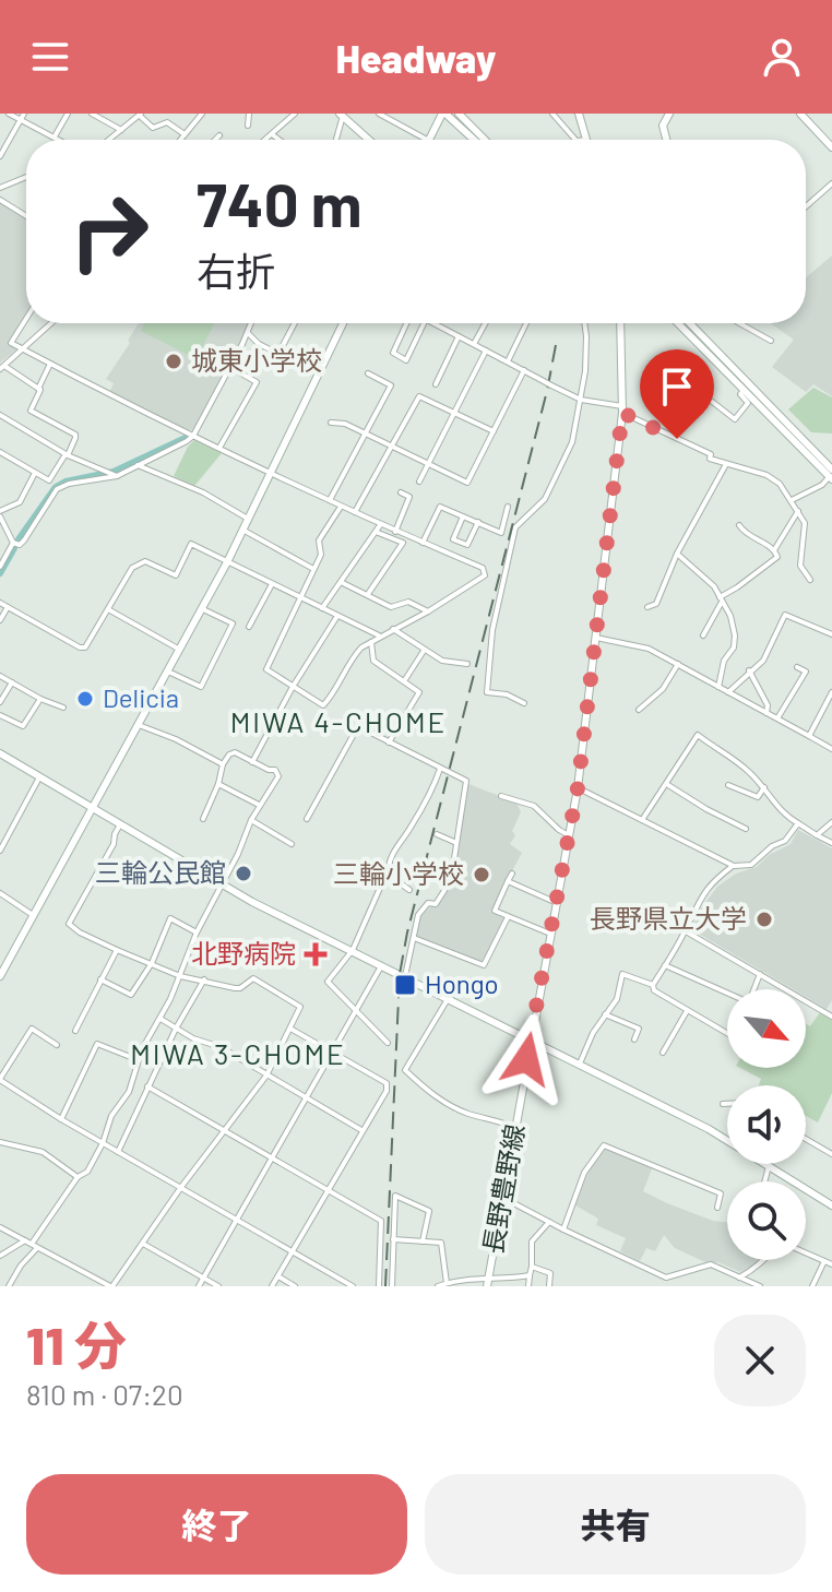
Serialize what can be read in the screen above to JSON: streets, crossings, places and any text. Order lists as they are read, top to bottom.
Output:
{
  "streets": {
    "street": ["長野豊野線"]
  },
  "districts": ["MIWA 4-CHOME", "MIWA 3-CHOME"],
  "places": {
    "other": [
      "城東小学校",
      "Delicia",
      "三輪公民館",
      "三輪小学校",
      "長野県立大学"
    ],
    "health": ["北野病院"],
    "transit": ["Hongo"]
  },
  "north": "bottom right",
  "page": {
    "header": "Headway",
    "turn": ["740 m", "右折"],
    "heading": ["11 分", "810 m · 07:20"],
    "buttons": ["終了", "共有"]
  }
}
